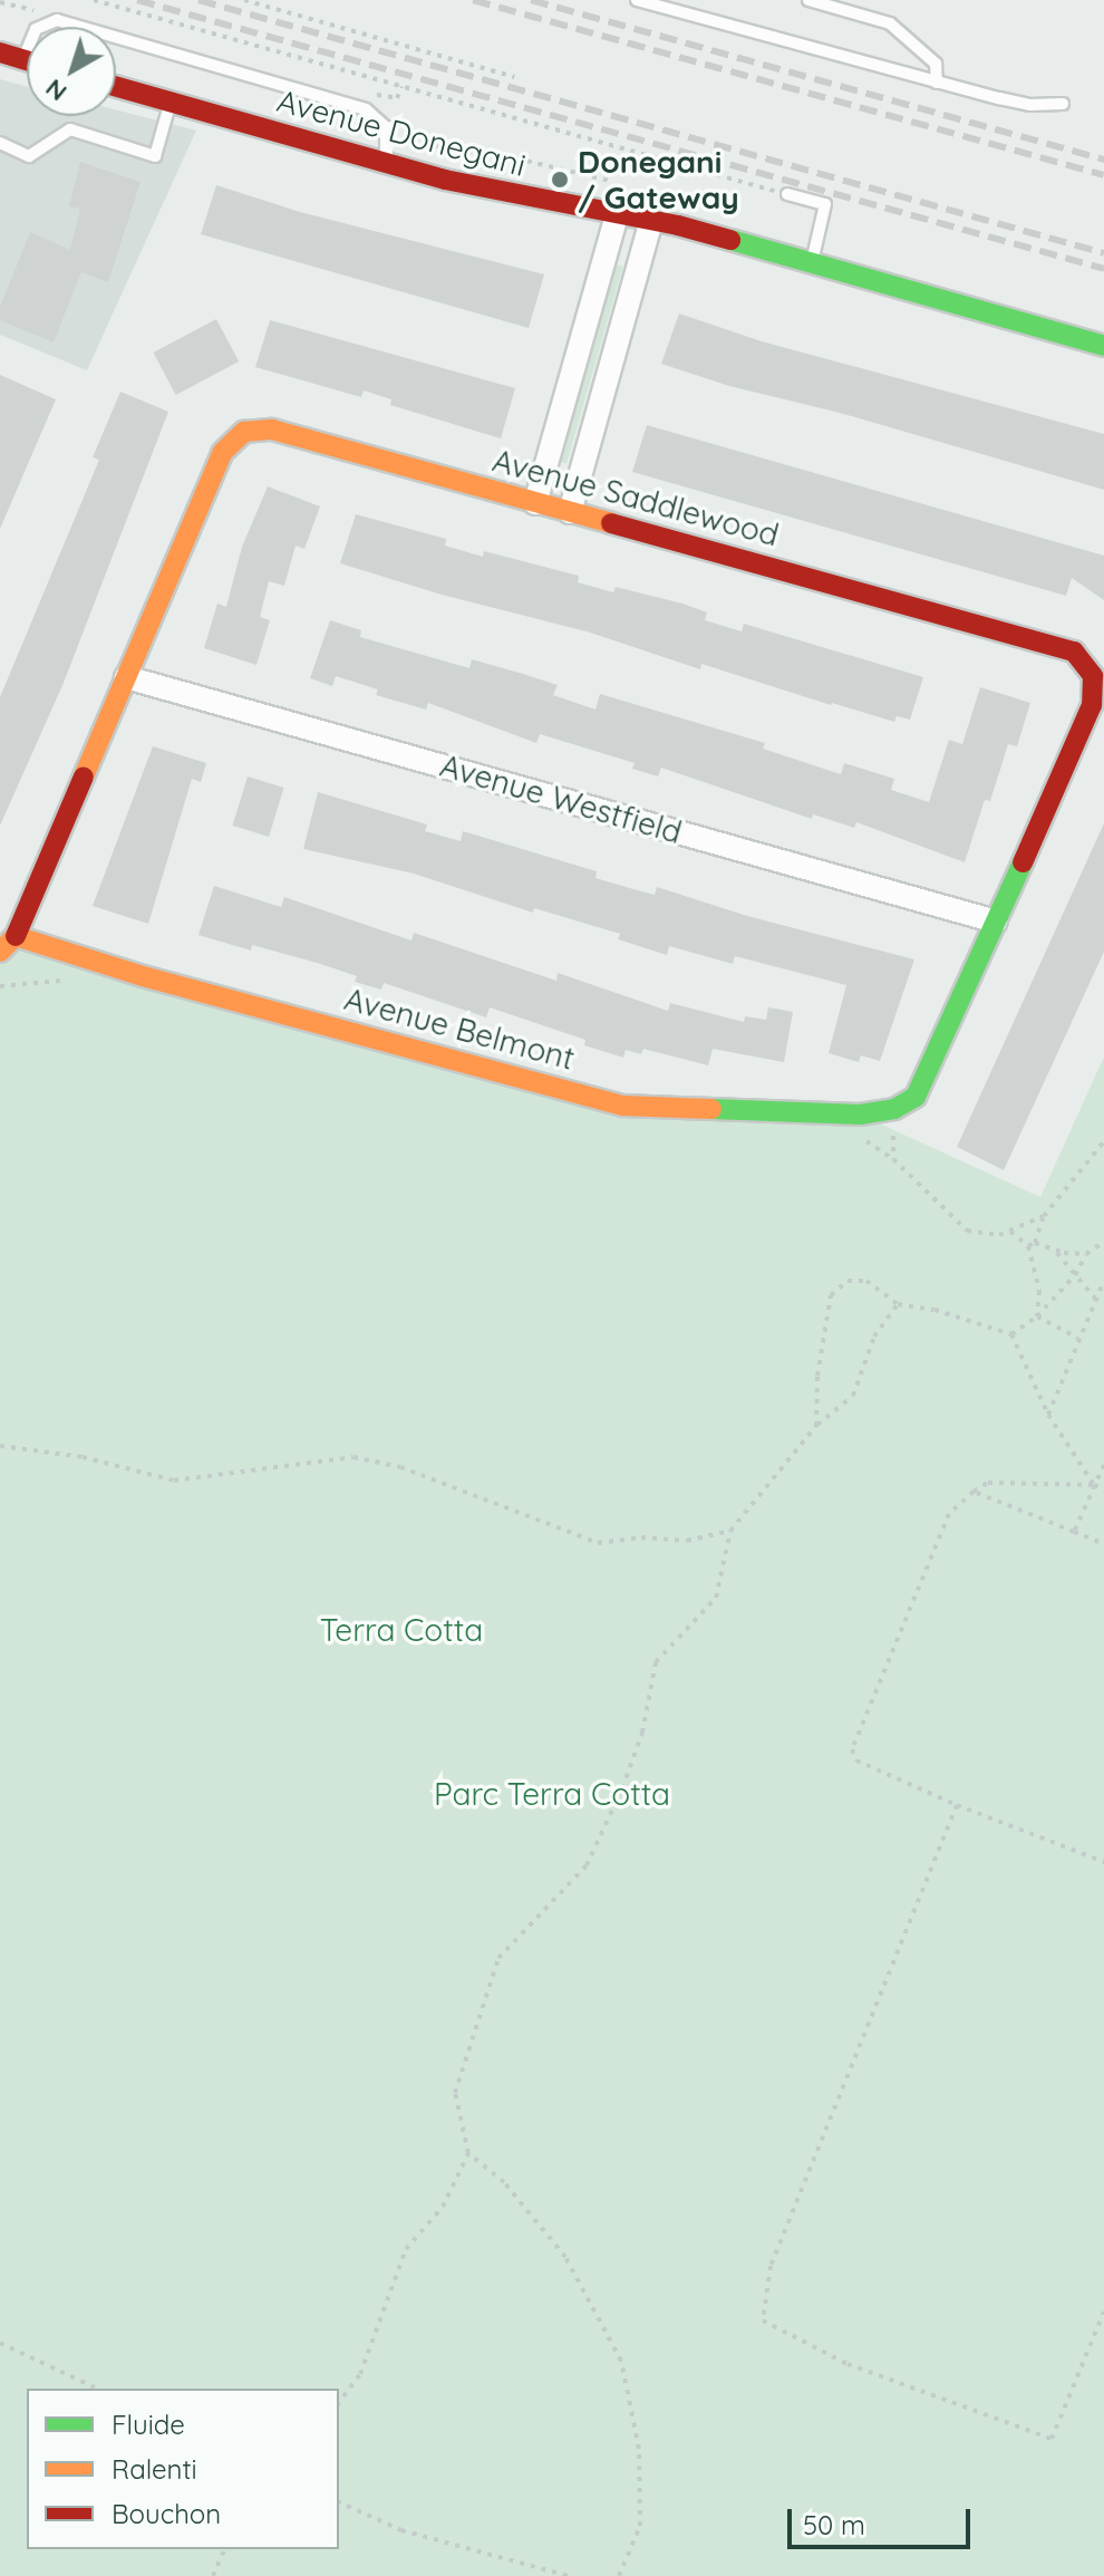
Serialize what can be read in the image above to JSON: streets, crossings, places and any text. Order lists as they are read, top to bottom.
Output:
{
  "streets": {
    "street": [
      "Avenue Donegani",
      "Avenue Saddlewood",
      "Avenue Westfield",
      "Avenue Belmont"
    ]
  },
  "crossings": [
    ["Avenue Saddlewood", "Avenue Westfield"],
    ["Avenue Saddlewood", "Avenue Belmont"]
  ],
  "parks": ["Terra Cotta", "Parc Terra Cotta"],
  "places": ["Donegani / Gateway"],
  "legend": ["Fluide", "Ralenti", "Bouchon"],
  "scale_bar": "50 m",
  "north": "bottom left"
}
